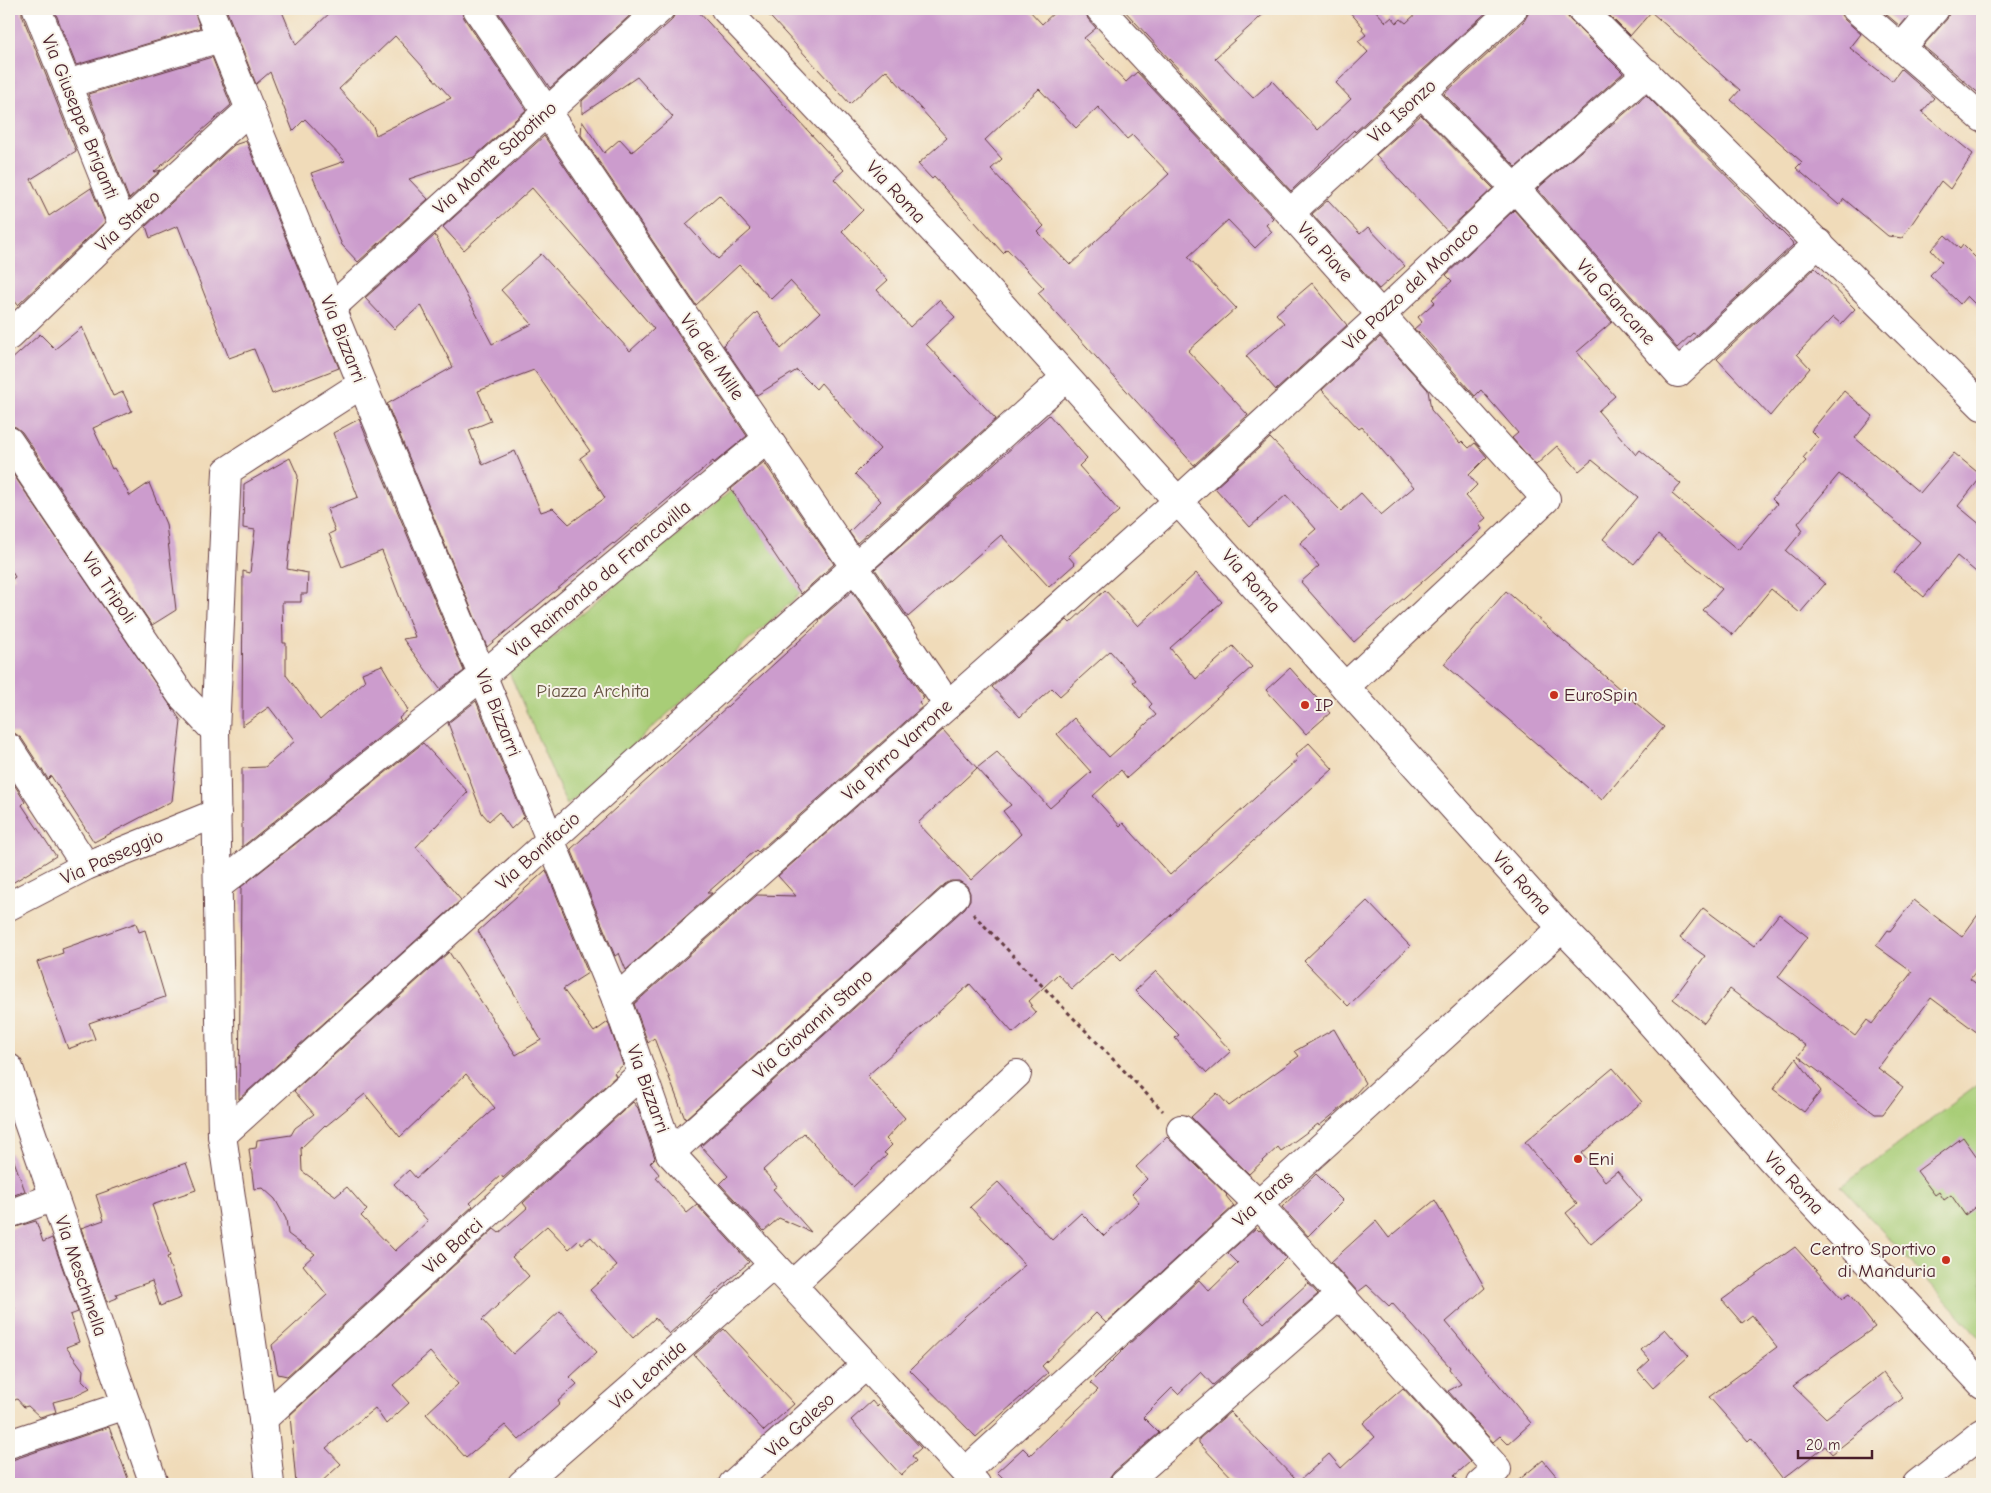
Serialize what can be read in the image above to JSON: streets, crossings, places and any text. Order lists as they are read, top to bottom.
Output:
{
  "streets": {
    "street": [
      "Via Isonzo",
      "Via Giuseppe Briganti",
      "Via Monte Sabotino",
      "Via Roma",
      "Via Stateo",
      "Via Piave",
      "Via Pozzo del Monaco",
      "Via Giancane",
      "Via Bizzarri",
      "Via dei Mille",
      "Via Raimondo da Francavilla",
      "Via Tripoli",
      "Via Pirro Varrone",
      "Via Bonifacio",
      "Via Passeggio",
      "Via Giovanni Stano",
      "Via Taras",
      "Via Barci",
      "Via Meschinella",
      "Via Leonida",
      "Via Galeso"
    ]
  },
  "crossings": [
    ["Via Isonzo", "Via Piave"],
    ["Via Isonzo", "Via Giancane"],
    ["Via Giuseppe Briganti", "Via Stateo"],
    ["Via Monte Sabotino", "Via Bizzarri"],
    ["Via Monte Sabotino", "Via dei Mille"],
    ["Via Roma", "Via Piave"],
    ["Via Roma", "Via Pozzo del Monaco"],
    ["Via Roma", "Via Pirro Varrone"],
    ["Via Roma", "Via Taras"],
    ["Via Stateo", "Via Bizzarri"],
    ["Via Piave", "Via Pozzo del Monaco"],
    ["Via Pozzo del Monaco", "Via Giancane"],
    ["Via Pozzo del Monaco", "Via Pirro Varrone"],
    ["Via Bizzarri", "Via Raimondo da Francavilla"],
    ["Via Bizzarri", "Via Pirro Varrone"],
    ["Via Bizzarri", "Via Bonifacio"],
    ["Via Bizzarri", "Via Giovanni Stano"],
    ["Via Bizzarri", "Via Taras"],
    ["Via Bizzarri", "Via Barci"],
    ["Via Bizzarri", "Via Leonida"],
    ["Via Bizzarri", "Via Galeso"],
    ["Via dei Mille", "Via Raimondo da Francavilla"],
    ["Via dei Mille", "Via Pirro Varrone"],
    ["Via dei Mille", "Via Bonifacio"]
  ],
  "parks": ["Piazza Archita"],
  "places": [
    "EuroSpin",
    "IP",
    "Eni",
    "Centro Sportivo di Manduria"
  ],
  "scale_bar": "20 m"
}
